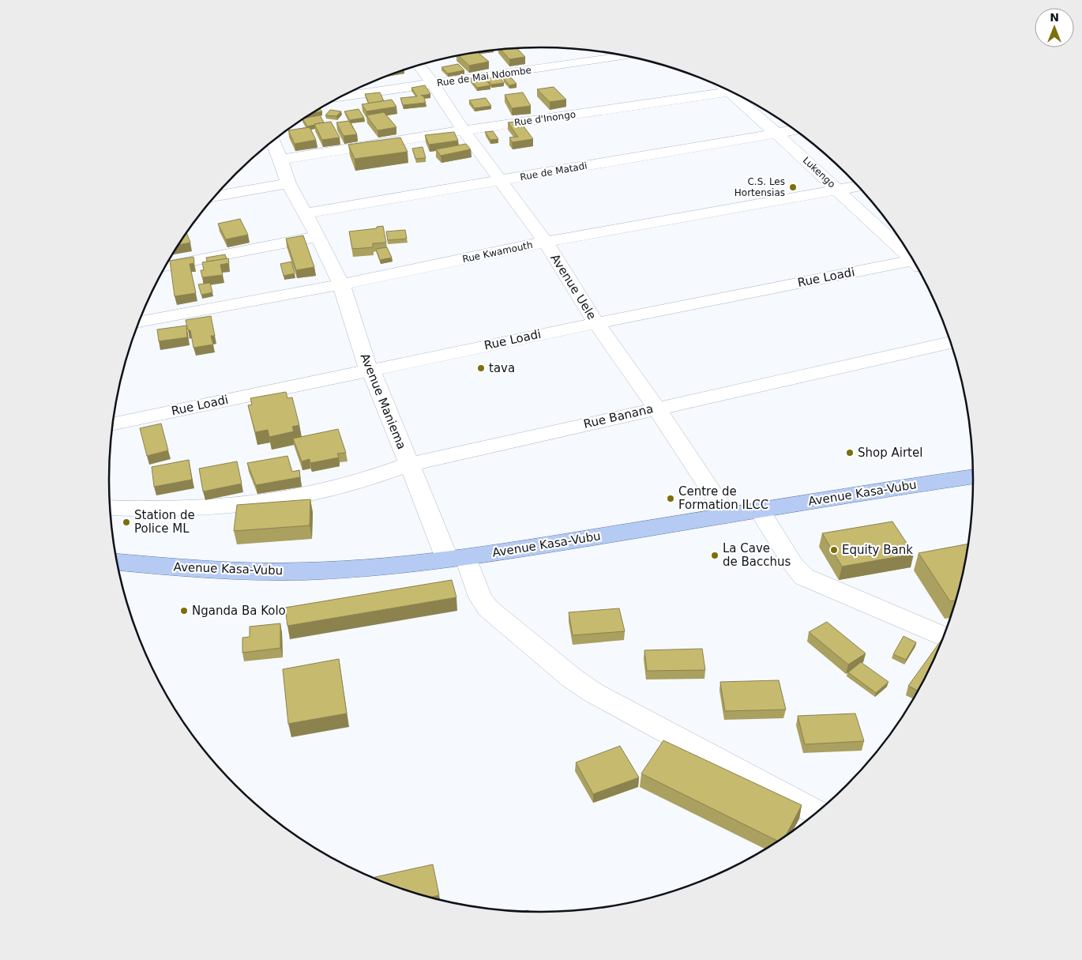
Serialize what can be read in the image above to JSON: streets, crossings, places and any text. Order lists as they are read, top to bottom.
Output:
{
  "streets": {
    "main road": ["Avenue Kasa-Vubu"],
    "street": [
      "Rue de Mai Ndombe",
      "Rue d'Inongo",
      "Rue de Matadi",
      "Lukengo",
      "Rue Kwamouth",
      "Rue Loadi",
      "Avenue Uele",
      "Avenue Maniema",
      "Rue Banana"
    ]
  },
  "crossings": [
    ["Rue de Mai Ndombe", "Avenue Uele"],
    ["Rue d'Inongo", "Avenue Uele"],
    ["Rue d'Inongo", "Avenue Maniema"],
    ["Rue de Matadi", "Lukengo"],
    ["Rue de Matadi", "Avenue Uele"],
    ["Rue de Matadi", "Avenue Maniema"],
    ["Lukengo", "Rue Kwamouth"],
    ["Rue Kwamouth", "Avenue Uele"],
    ["Rue Kwamouth", "Avenue Maniema"],
    ["Rue Loadi", "Avenue Uele"],
    ["Rue Loadi", "Avenue Maniema"],
    ["Avenue Uele", "Rue Banana"],
    ["Avenue Uele", "Avenue Kasa-Vubu"],
    ["Avenue Maniema", "Rue Banana"],
    ["Avenue Maniema", "Avenue Kasa-Vubu"]
  ],
  "places": [
    "C.S. Les Hortensias",
    "tava",
    "Shop Airtel",
    "Centre de Formation ILCC",
    "Station de Police ML",
    "Equity Bank",
    "La Cave de Bacchus",
    "Nganda Ba Kolo"
  ],
  "north": "top"
}
